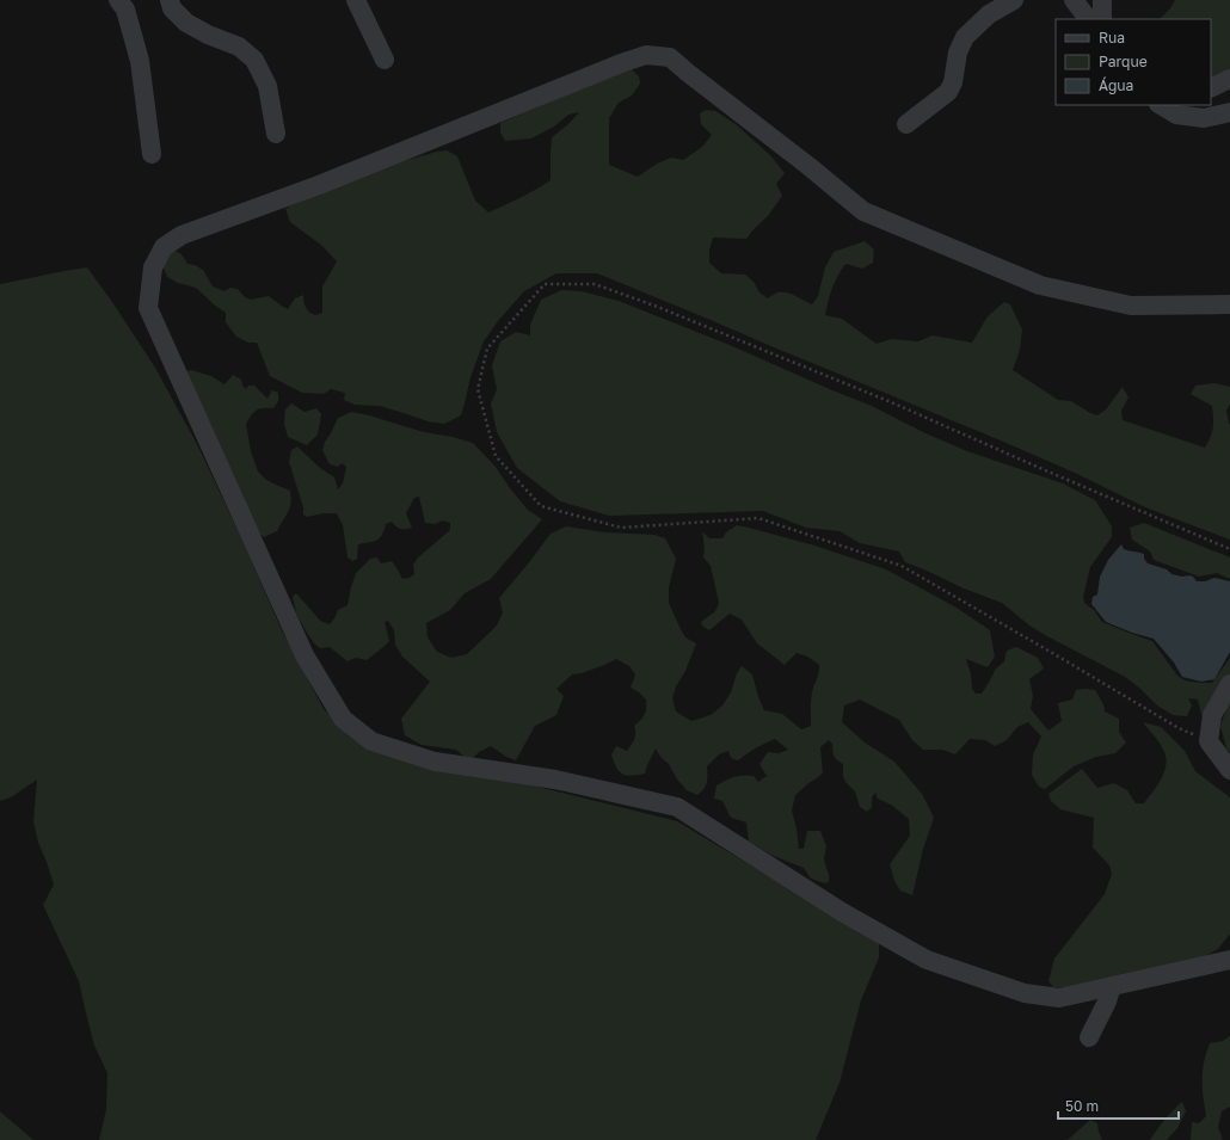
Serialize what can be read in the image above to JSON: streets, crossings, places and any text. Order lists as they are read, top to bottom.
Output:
{
  "legend": ["Rua", "Parque", "Água"],
  "scale_bar": "50 m"
}
